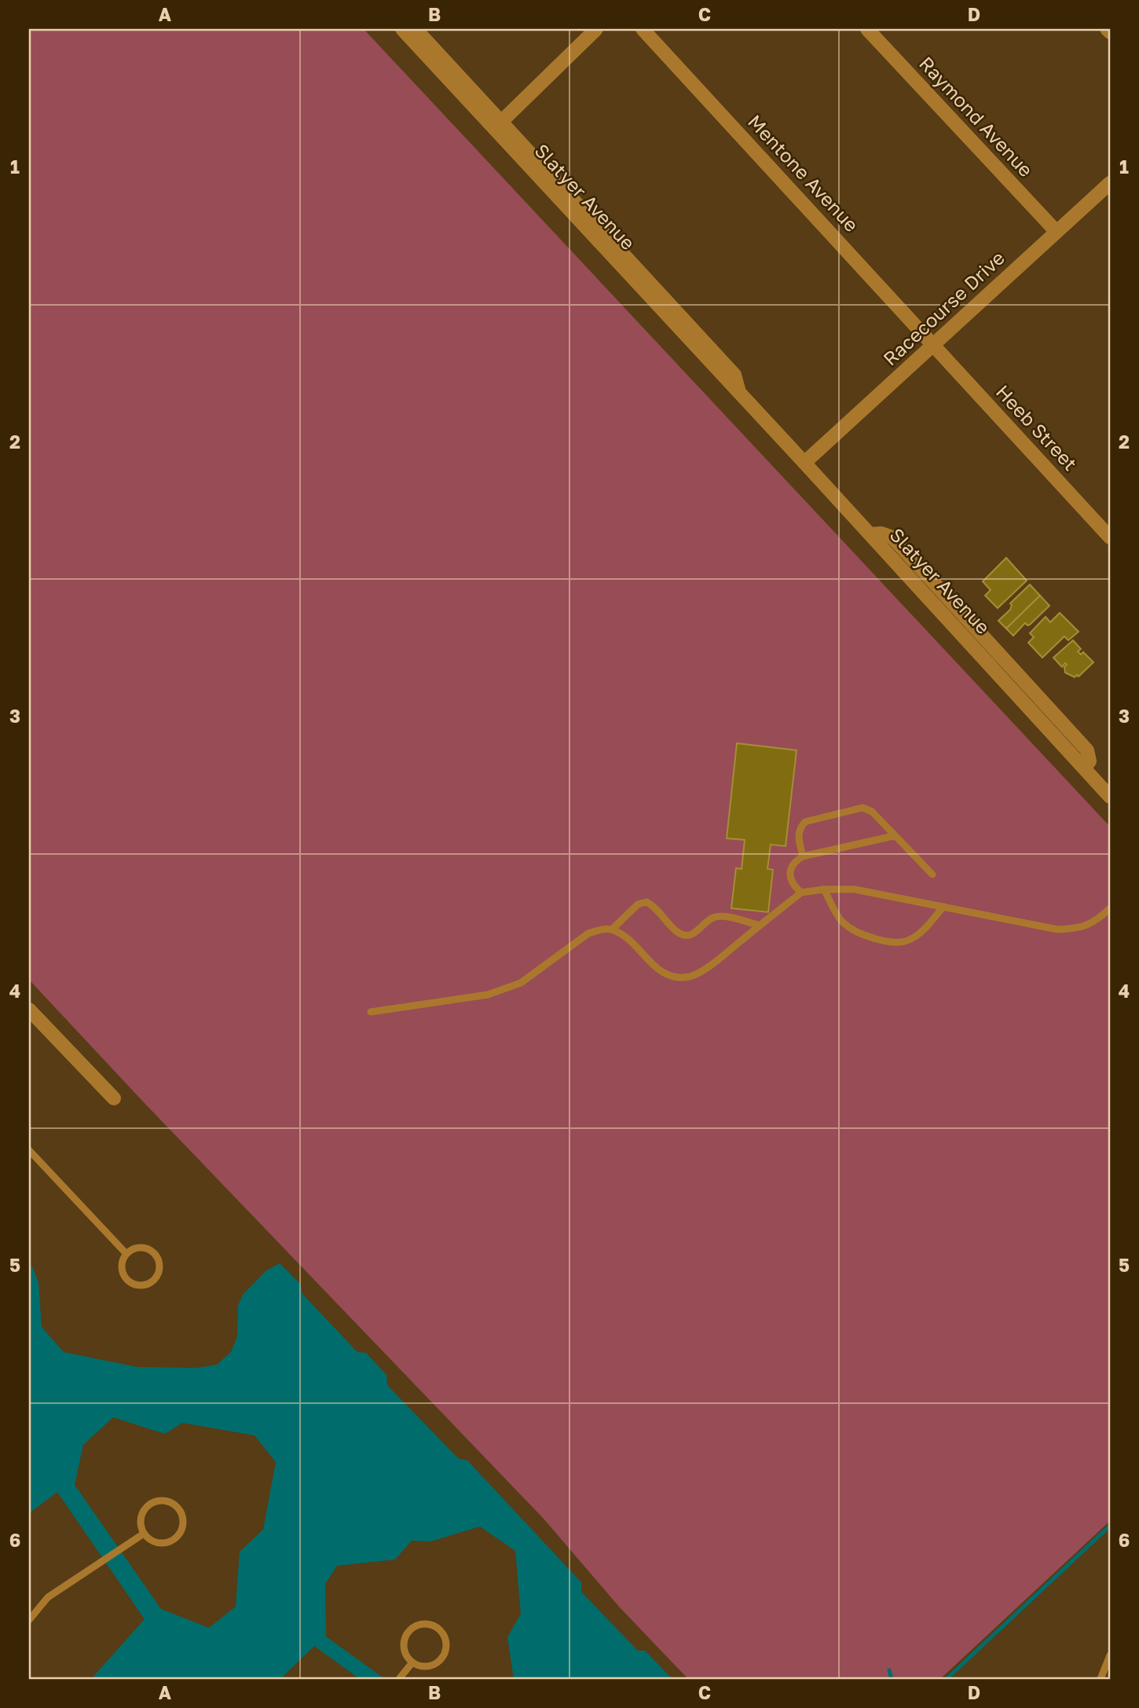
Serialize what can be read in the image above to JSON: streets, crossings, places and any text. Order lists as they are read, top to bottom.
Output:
{
  "streets": {
    "street": [
      "Raymond Avenue",
      "Mentone Avenue",
      "Slatyer Avenue",
      "Racecourse Drive",
      "Heeb Street"
    ]
  },
  "crossings": [
    ["Raymond Avenue", "Racecourse Drive"],
    ["Mentone Avenue", "Racecourse Drive"],
    ["Mentone Avenue", "Heeb Street"],
    ["Slatyer Avenue", "Racecourse Drive"],
    ["Racecourse Drive", "Heeb Street"]
  ],
  "grid": {
    "columns": [
      "A",
      "B",
      "C",
      "D"
    ],
    "rows": [
      "1",
      "2",
      "3",
      "4",
      "5",
      "6"
    ]
  }
}
